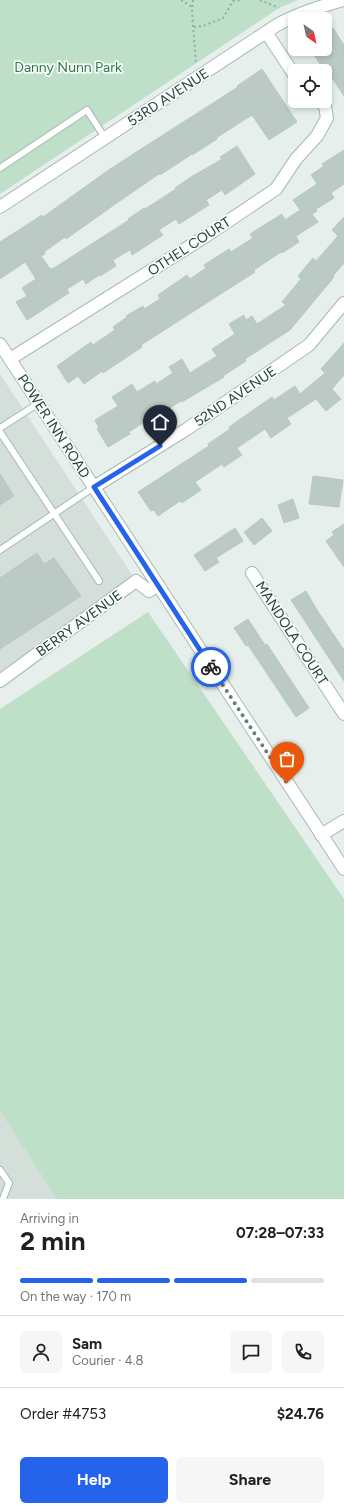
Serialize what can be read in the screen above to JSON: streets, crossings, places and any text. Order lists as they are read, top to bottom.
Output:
{
  "streets": {
    "street": [
      "53RD AVENUE",
      "OTHEL COURT",
      "52ND AVENUE",
      "POWER INN ROAD",
      "BERRY AVENUE",
      "MANDOLA COURT"
    ]
  },
  "crossings": [
    ["OTHEL COURT", "POWER INN ROAD"],
    ["52ND AVENUE", "POWER INN ROAD"],
    ["POWER INN ROAD", "BERRY AVENUE"]
  ],
  "parks": ["Danny Nunn Park"],
  "north": "bottom right",
  "page": {
    "heading": ["2 min", "Arriving in", "07:28–07:33"],
    "panel": [
      "Sam",
      "Courier · 4.8",
      "Order #4753",
      "$24.76"
    ],
    "bar": "On the way · 170 m",
    "buttons": ["Help", "Share"]
  }
}
